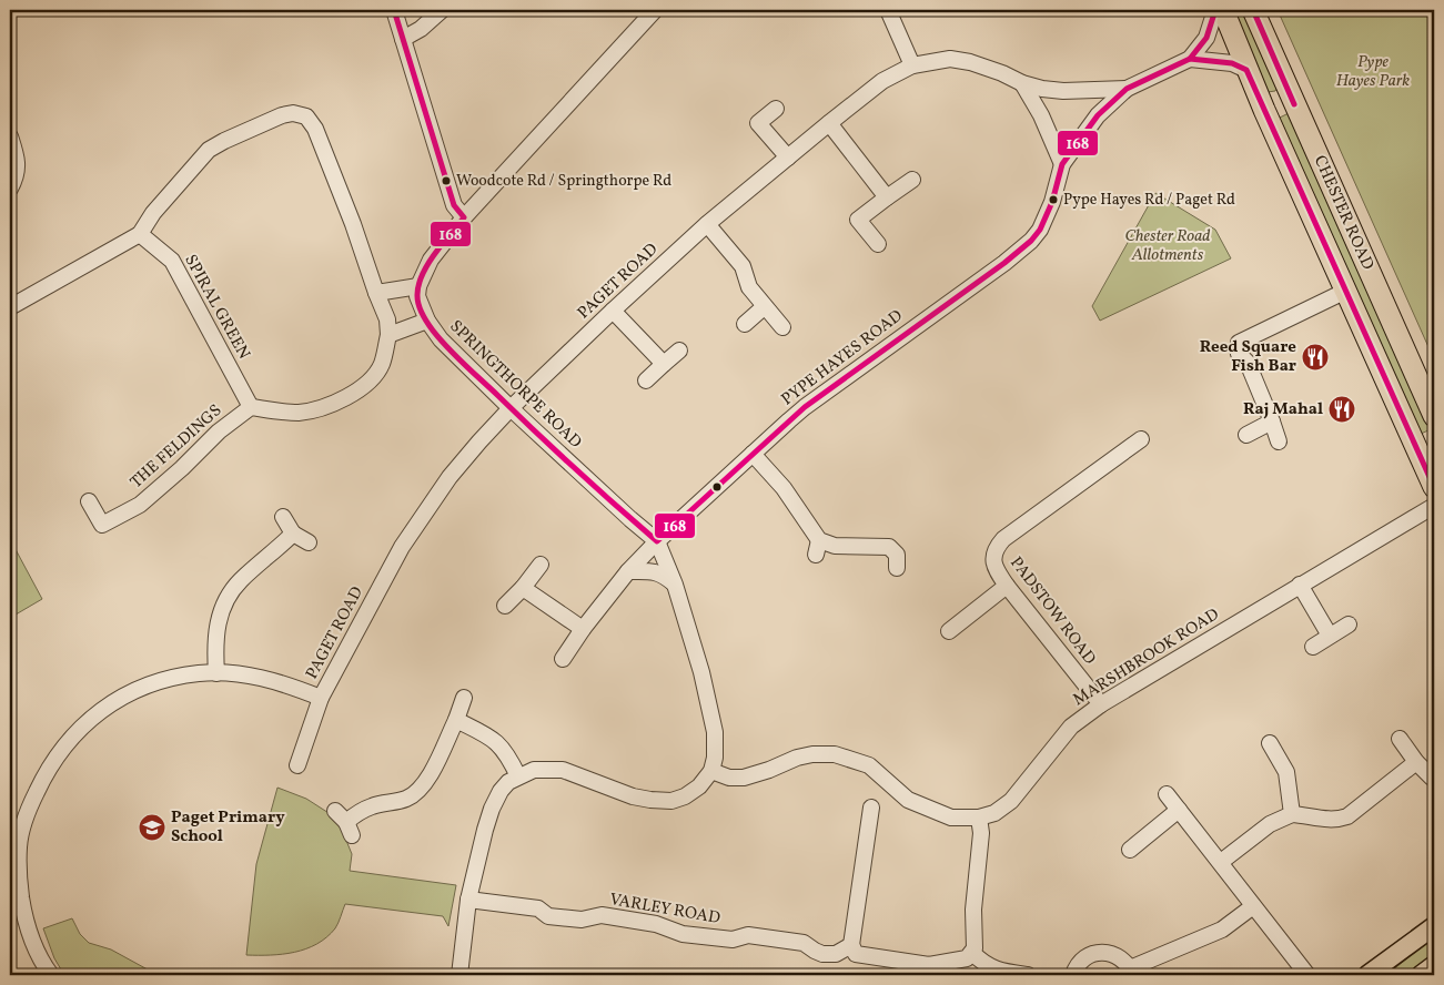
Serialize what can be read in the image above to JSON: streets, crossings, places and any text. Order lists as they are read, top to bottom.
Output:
{
  "streets": {
    "highway": ["CHESTER ROAD"],
    "street": [
      "PAGET ROAD",
      "SPIRAL GREEN",
      "PYPE HAYES ROAD",
      "SPRINGTHORPE ROAD",
      "THE FELDINGS",
      "PADSTOW ROAD",
      "MARSHBROOK ROAD",
      "VARLEY ROAD"
    ]
  },
  "crossings": [
    ["PAGET ROAD", "PYPE HAYES ROAD"],
    ["PAGET ROAD", "SPRINGTHORPE ROAD"],
    ["SPIRAL GREEN", "THE FELDINGS"],
    ["PYPE HAYES ROAD", "SPRINGTHORPE ROAD"],
    ["PADSTOW ROAD", "MARSHBROOK ROAD"]
  ],
  "parks": ["Pype Hayes Park", "Chester Road Allotments"],
  "places": {
    "other": ["Woodcote Rd / Springthorpe Rd", "Pype Hayes Rd / Paget Rd"],
    "restaurant": ["Reed Square Fish Bar", "Raj Mahal"],
    "school or university": ["Paget Primary School"]
  },
  "lines": ["transit line 168"]
}
